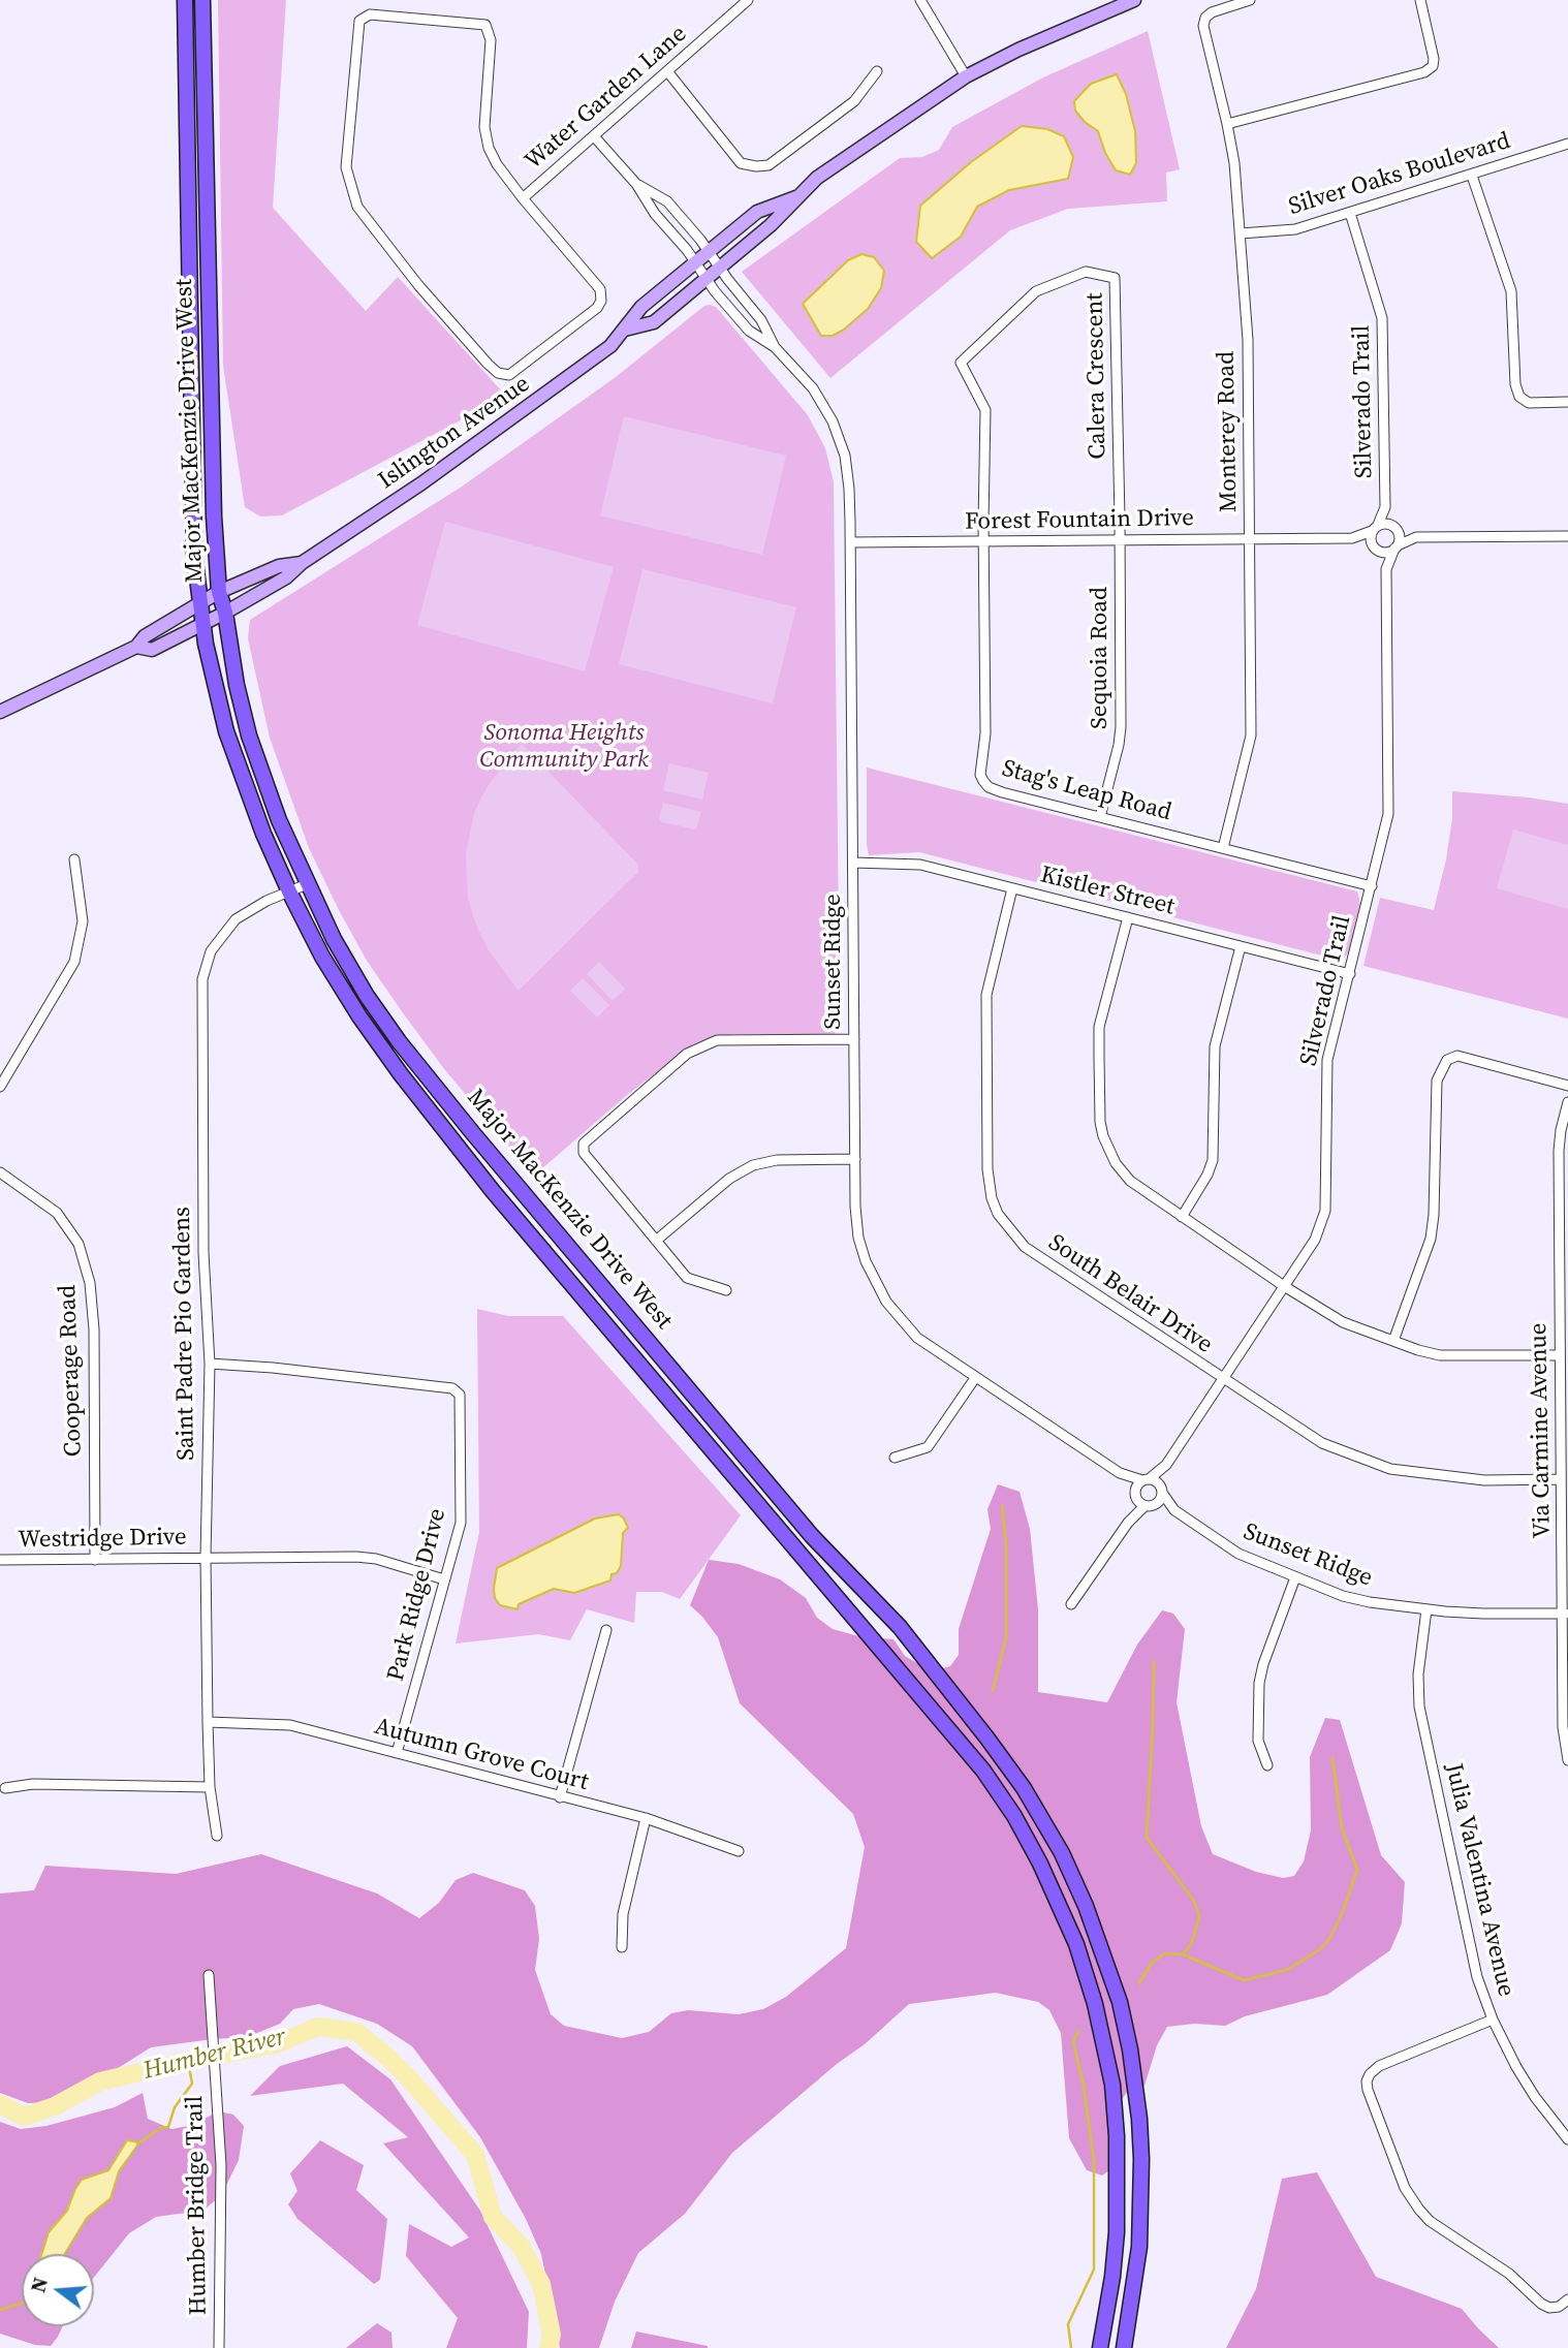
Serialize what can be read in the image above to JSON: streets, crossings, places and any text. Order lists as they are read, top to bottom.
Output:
{
  "streets": {
    "main road": ["Major MacKenzie Drive West", "Islington Avenue"],
    "street": [
      "Water Garden Lane",
      "Silver Oaks Boulevard",
      "Calera Crescent",
      "Silverado Trail",
      "Monterey Road",
      "Forest Fountain Drive",
      "Sequoia Road",
      "Stag's Leap Road",
      "Kistler Street",
      "Sunset Ridge",
      "South Belair Drive",
      "Saint Padre Pio Gardens",
      "Cooperage Road",
      "Via Carmine Avenue",
      "Westridge Drive",
      "Park Ridge Drive",
      "Autumn Grove Court",
      "Julia Valentina Avenue",
      "Humber Bridge Trail"
    ]
  },
  "crossings": [
    ["Silver Oaks Boulevard", "Silverado Trail"],
    ["Silver Oaks Boulevard", "Monterey Road"],
    ["Calera Crescent", "Forest Fountain Drive"],
    ["Calera Crescent", "Sequoia Road"],
    ["Calera Crescent", "Stag's Leap Road"],
    ["Silverado Trail", "Forest Fountain Drive"],
    ["Silverado Trail", "Stag's Leap Road"],
    ["Silverado Trail", "Kistler Street"],
    ["Silverado Trail", "Sunset Ridge"],
    ["Silverado Trail", "South Belair Drive"],
    ["Major MacKenzie Drive West", "Islington Avenue"],
    ["Major MacKenzie Drive West", "Saint Padre Pio Gardens"],
    ["Monterey Road", "Forest Fountain Drive"],
    ["Monterey Road", "Stag's Leap Road"],
    ["Islington Avenue", "Sunset Ridge"],
    ["Forest Fountain Drive", "Sequoia Road"],
    ["Forest Fountain Drive", "Stag's Leap Road"],
    ["Forest Fountain Drive", "Sunset Ridge"],
    ["Sequoia Road", "Stag's Leap Road"],
    ["Kistler Street", "Sunset Ridge"],
    ["Kistler Street", "South Belair Drive"],
    ["Sunset Ridge", "Via Carmine Avenue"],
    ["Sunset Ridge", "Julia Valentina Avenue"],
    ["South Belair Drive", "Via Carmine Avenue"],
    ["Saint Padre Pio Gardens", "Westridge Drive"],
    ["Saint Padre Pio Gardens", "Park Ridge Drive"],
    ["Saint Padre Pio Gardens", "Autumn Grove Court"],
    ["Cooperage Road", "Westridge Drive"],
    ["Westridge Drive", "Park Ridge Drive"],
    ["Park Ridge Drive", "Autumn Grove Court"]
  ],
  "water": ["Humber River"],
  "parks": ["Sonoma Heights Community Park"],
  "north": "left"
}
